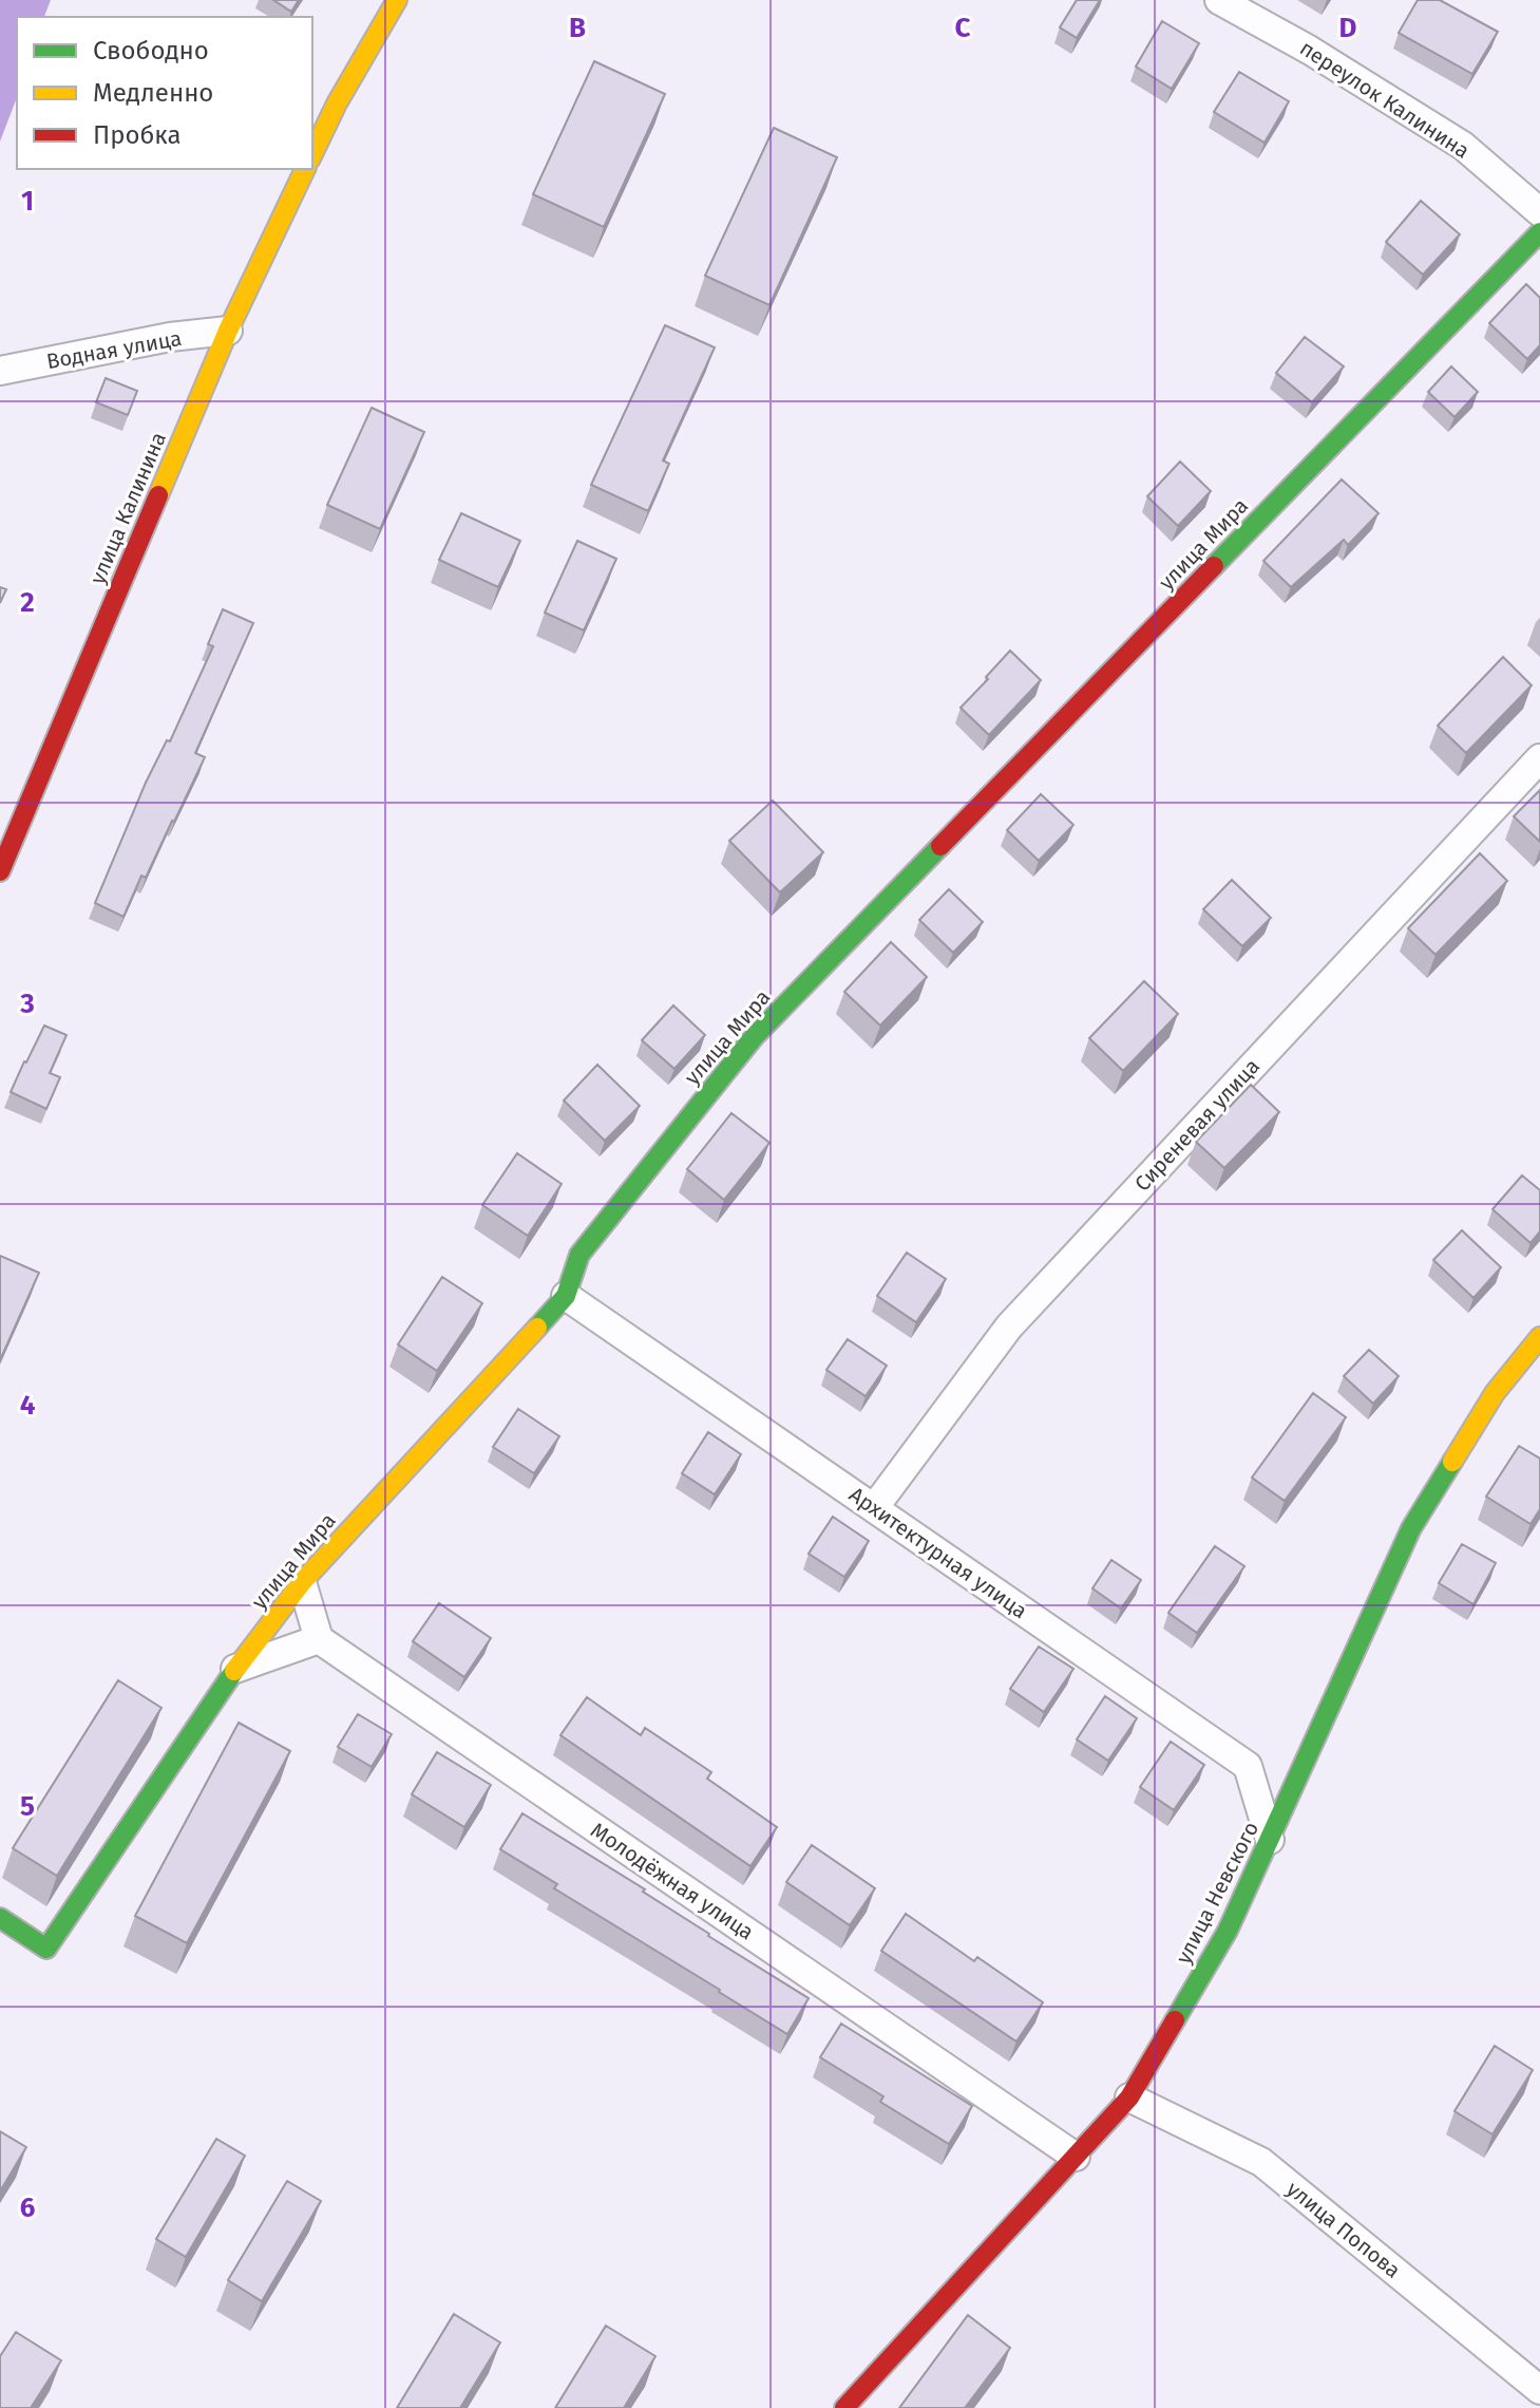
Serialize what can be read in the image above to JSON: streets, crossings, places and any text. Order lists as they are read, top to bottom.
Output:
{
  "streets": {
    "street": [
      "переулок Калинина",
      "Водная улица",
      "улица Калинина",
      "улица Мира",
      "Сиреневая улица",
      "Архитектурная улица",
      "Молодёжная улица",
      "улица Невского",
      "улица Попова"
    ]
  },
  "crossings": [
    ["Водная улица", "улица Калинина"],
    ["улица Мира", "Архитектурная улица"],
    ["Сиреневая улица", "Архитектурная улица"],
    ["Архитектурная улица", "улица Невского"],
    ["Молодёжная улица", "улица Невского"],
    ["улица Невского", "улица Попова"]
  ],
  "legend": ["Свободно", "Медленно", "Пробка"],
  "grid": {
    "columns": ["B", "C", "D"],
    "rows": [
      "1",
      "2",
      "3",
      "4",
      "5",
      "6"
    ]
  }
}
